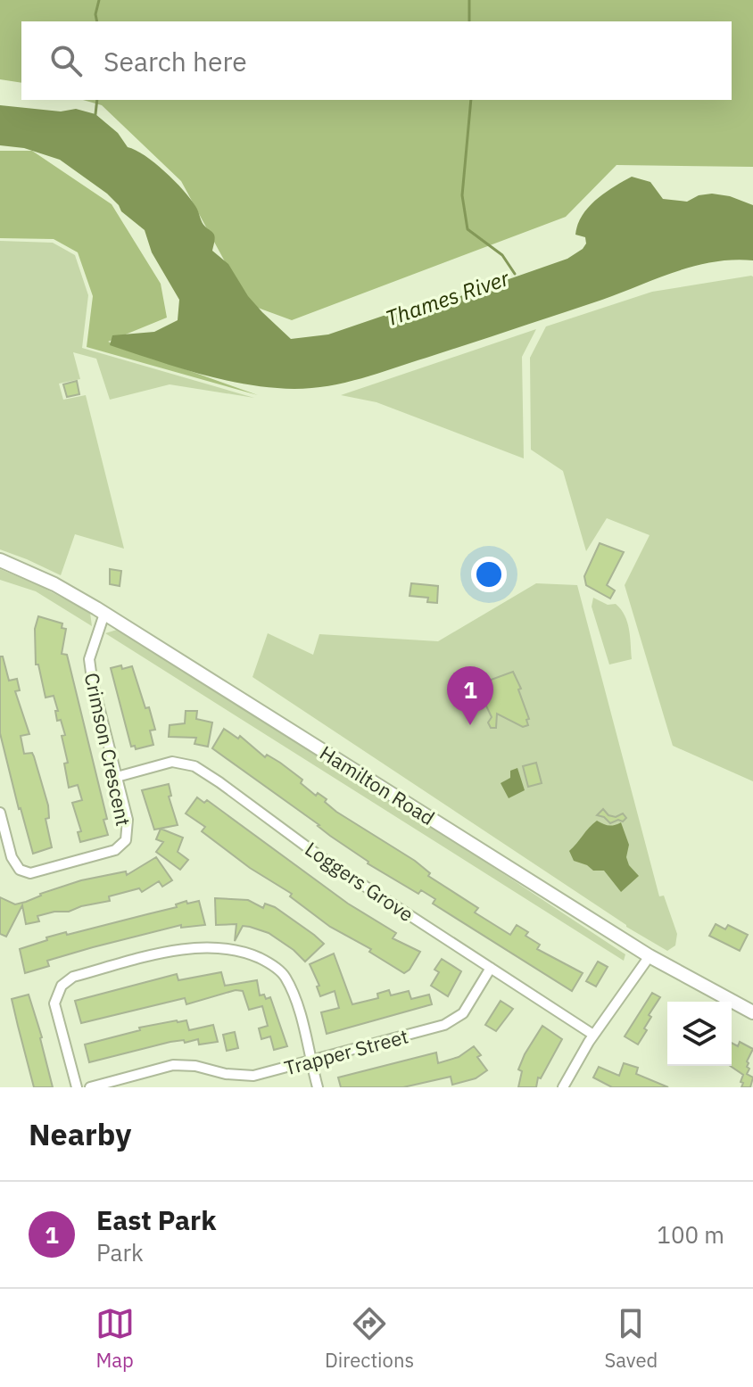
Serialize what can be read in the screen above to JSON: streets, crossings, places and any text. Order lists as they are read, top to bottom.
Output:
{
  "streets": {
    "main road": ["Hamilton Road"],
    "street": ["Crimson Crescent", "Loggers Grove", "Trapper Street"]
  },
  "crossings": [
    ["Crimson Crescent", "Hamilton Road"],
    ["Crimson Crescent", "Loggers Grove"],
    ["Loggers Grove", "Trapper Street"]
  ],
  "water": ["Thames River"],
  "page": {
    "search": "Search here",
    "pins": "1",
    "heading": "Nearby",
    "list": [
      {
        "mark": "1",
        "name": "East Park",
        "note": "Park",
        "value": "100 m"
      }
    ],
    "nav": ["Map", "Directions", "Saved"]
  }
}
